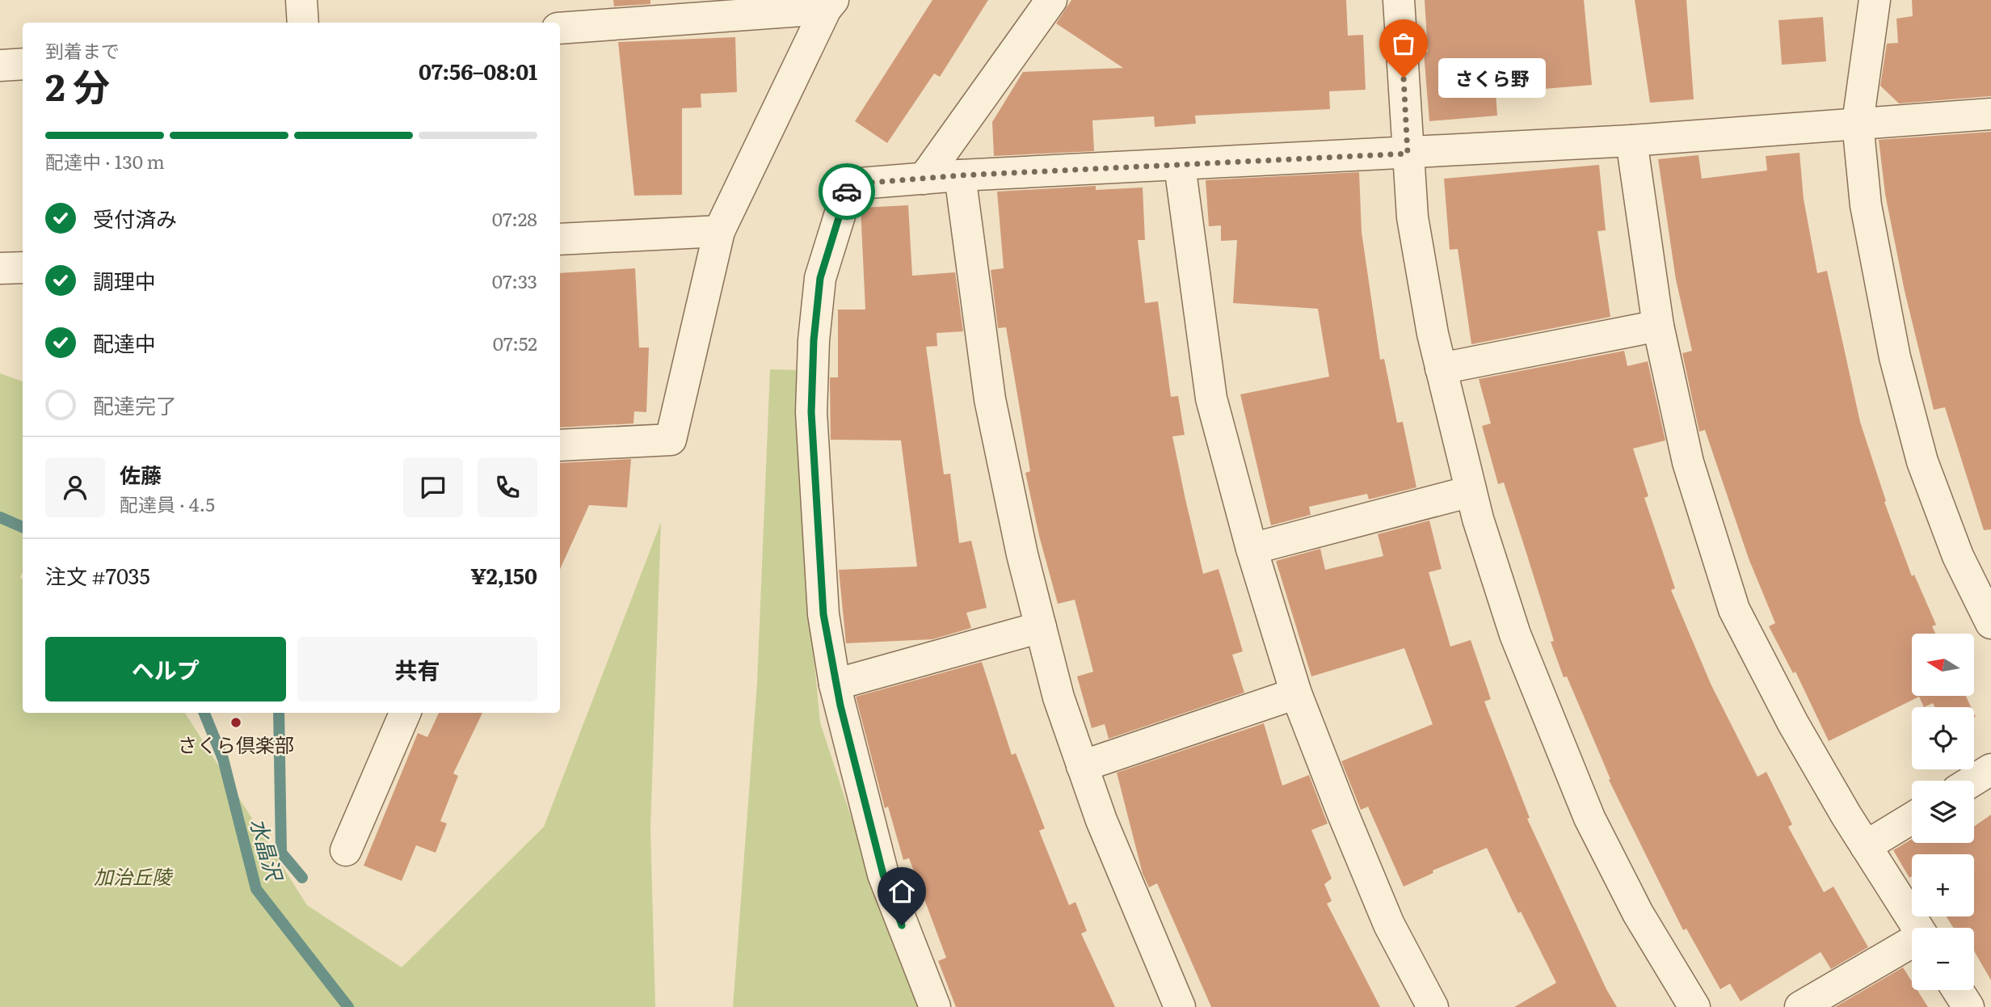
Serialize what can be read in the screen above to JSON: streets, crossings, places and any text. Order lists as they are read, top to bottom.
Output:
{
  "water": ["水晶沢"],
  "parks": ["加治丘陵"],
  "places": ["さくら野", "さくら倶楽部"],
  "north": "left",
  "page": {
    "heading": ["2 分", "到着まで", "07:56–08:01"],
    "panel": [
      "佐藤",
      "配達員 · 4.5",
      "注文 #7035",
      "¥2,150"
    ],
    "bubble": "さくら野",
    "bar": "配達中 · 130 m",
    "list": [
      ["受付済み", "07:28"],
      ["調理中", "07:33"],
      ["配達中", "07:52"],
      "配達完了"
    ],
    "buttons": ["ヘルプ", "共有"],
    "map_buttons": ["+", "−"]
  }
}
